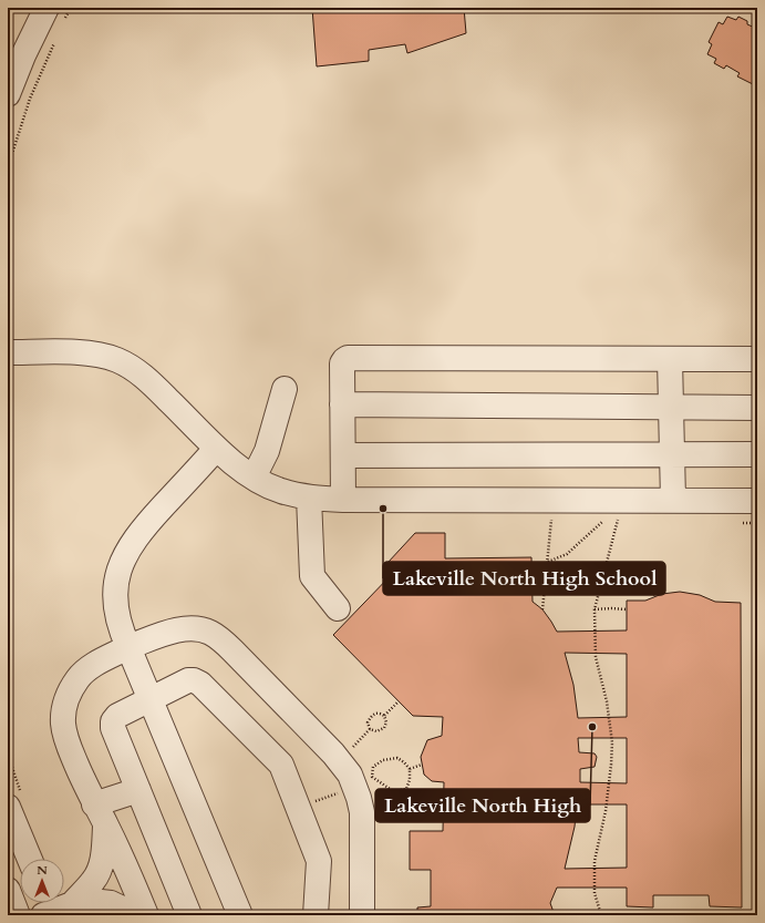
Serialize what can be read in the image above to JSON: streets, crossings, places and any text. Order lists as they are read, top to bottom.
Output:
{
  "places": ["Lakeville North High School", "Lakeville North High"],
  "north": "top"
}
